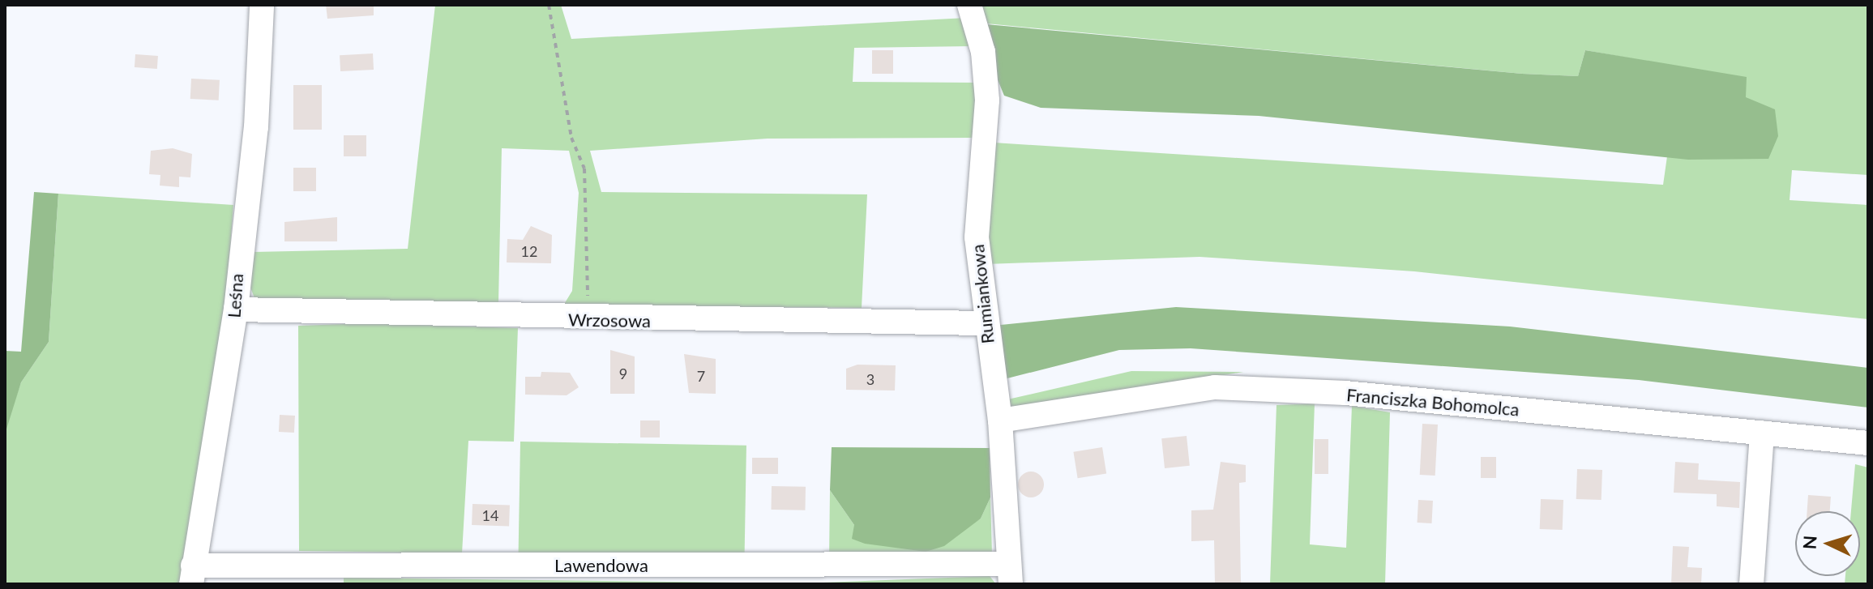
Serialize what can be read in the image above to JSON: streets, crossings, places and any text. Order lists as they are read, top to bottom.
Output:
{
  "streets": {
    "street": [
      "Rumiankowa",
      "Leśna",
      "Wrzosowa",
      "Franciszka Bohomolca",
      "Lawendowa"
    ]
  },
  "crossings": [
    ["Rumiankowa", "Wrzosowa"],
    ["Rumiankowa", "Franciszka Bohomolca"],
    ["Rumiankowa", "Lawendowa"],
    ["Leśna", "Wrzosowa"],
    ["Leśna", "Lawendowa"]
  ],
  "house_numbers": [
    "12",
    "9",
    "7",
    "3",
    "14"
  ],
  "north": "left"
}
